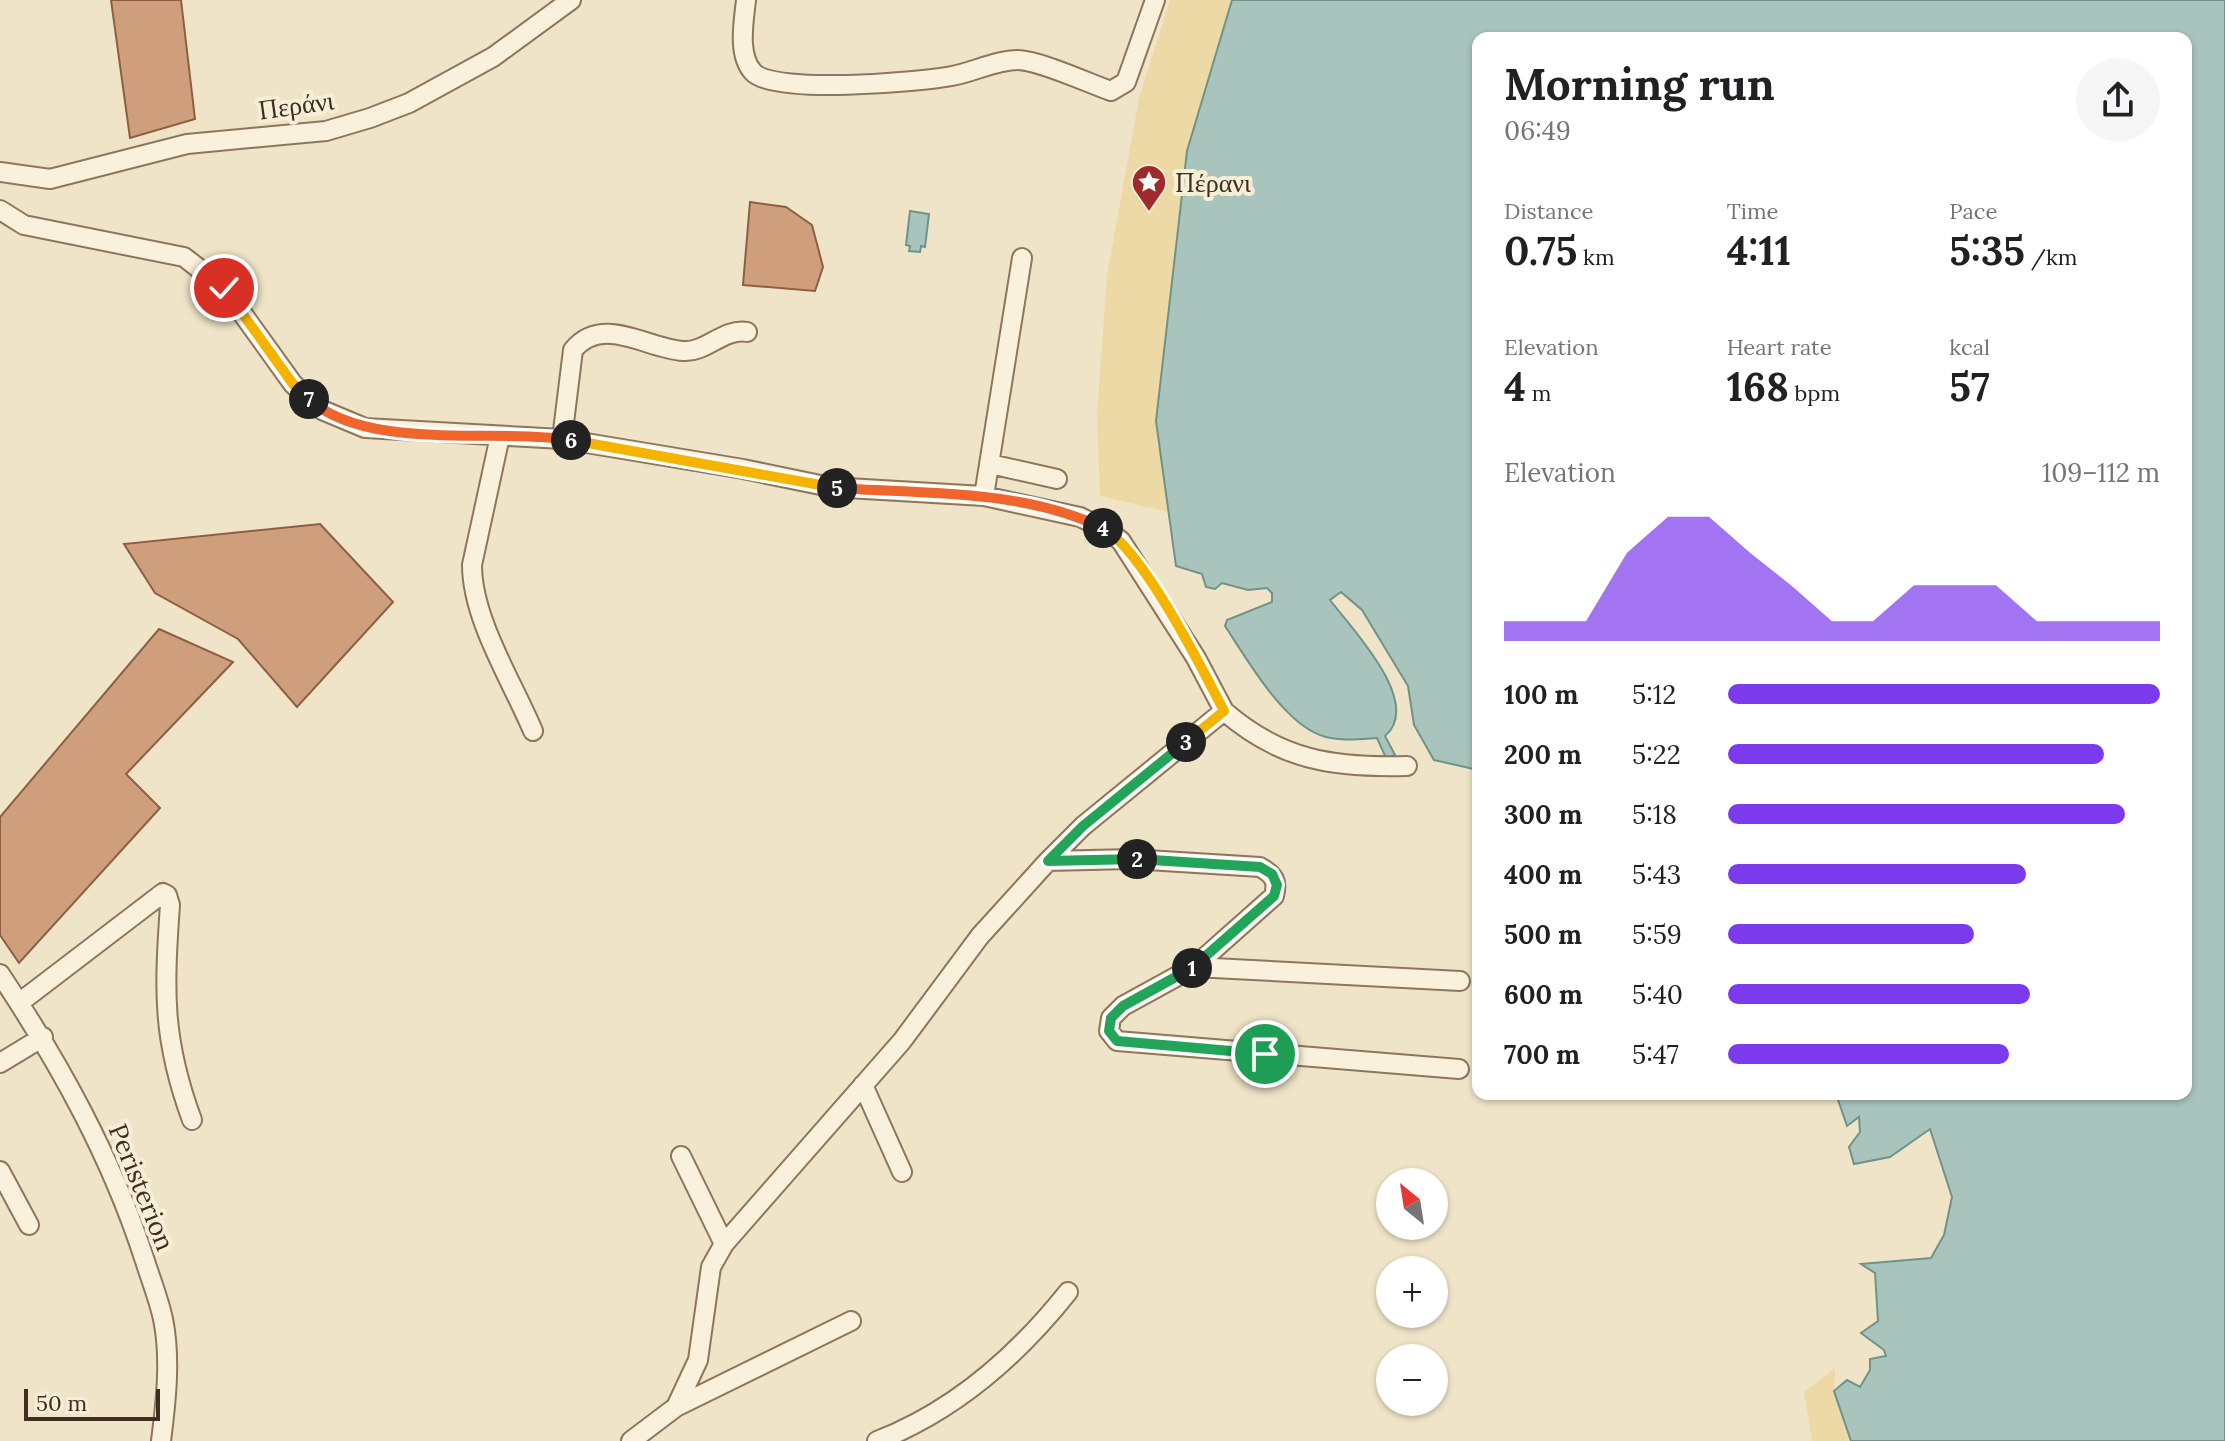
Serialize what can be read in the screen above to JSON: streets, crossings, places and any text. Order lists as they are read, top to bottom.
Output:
{
  "streets": {
    "street": ["Περάνι", "Peristerion"]
  },
  "places": {
    "place": ["Πέρανι"]
  },
  "scale_bar": "50 m",
  "north": "top left",
  "page": {
    "heading": ["Morning run", "06:49"],
    "stats": [
      ["Distance", "0.75 km"],
      ["Time", "4:11"],
      ["Pace", "5:35 /km"],
      ["Elevation", "4 m"],
      ["Heart rate", "168 bpm"],
      ["kcal", "57"]
    ],
    "pins": [
      "7",
      "6",
      "5",
      "4",
      "3",
      "2",
      "1"
    ],
    "chart": ["Elevation", "109–112 m"],
    "list": [
      {
        "name": "100 m",
        "note": "5:12"
      },
      {
        "name": "200 m",
        "note": "5:22"
      },
      {
        "name": "300 m",
        "note": "5:18"
      },
      {
        "name": "400 m",
        "note": "5:43"
      },
      {
        "name": "500 m",
        "note": "5:59"
      },
      {
        "name": "600 m",
        "note": "5:40"
      },
      {
        "name": "700 m",
        "note": "5:47"
      }
    ],
    "map_buttons": ["+", "−"],
    "scale": "50 m"
  }
}
